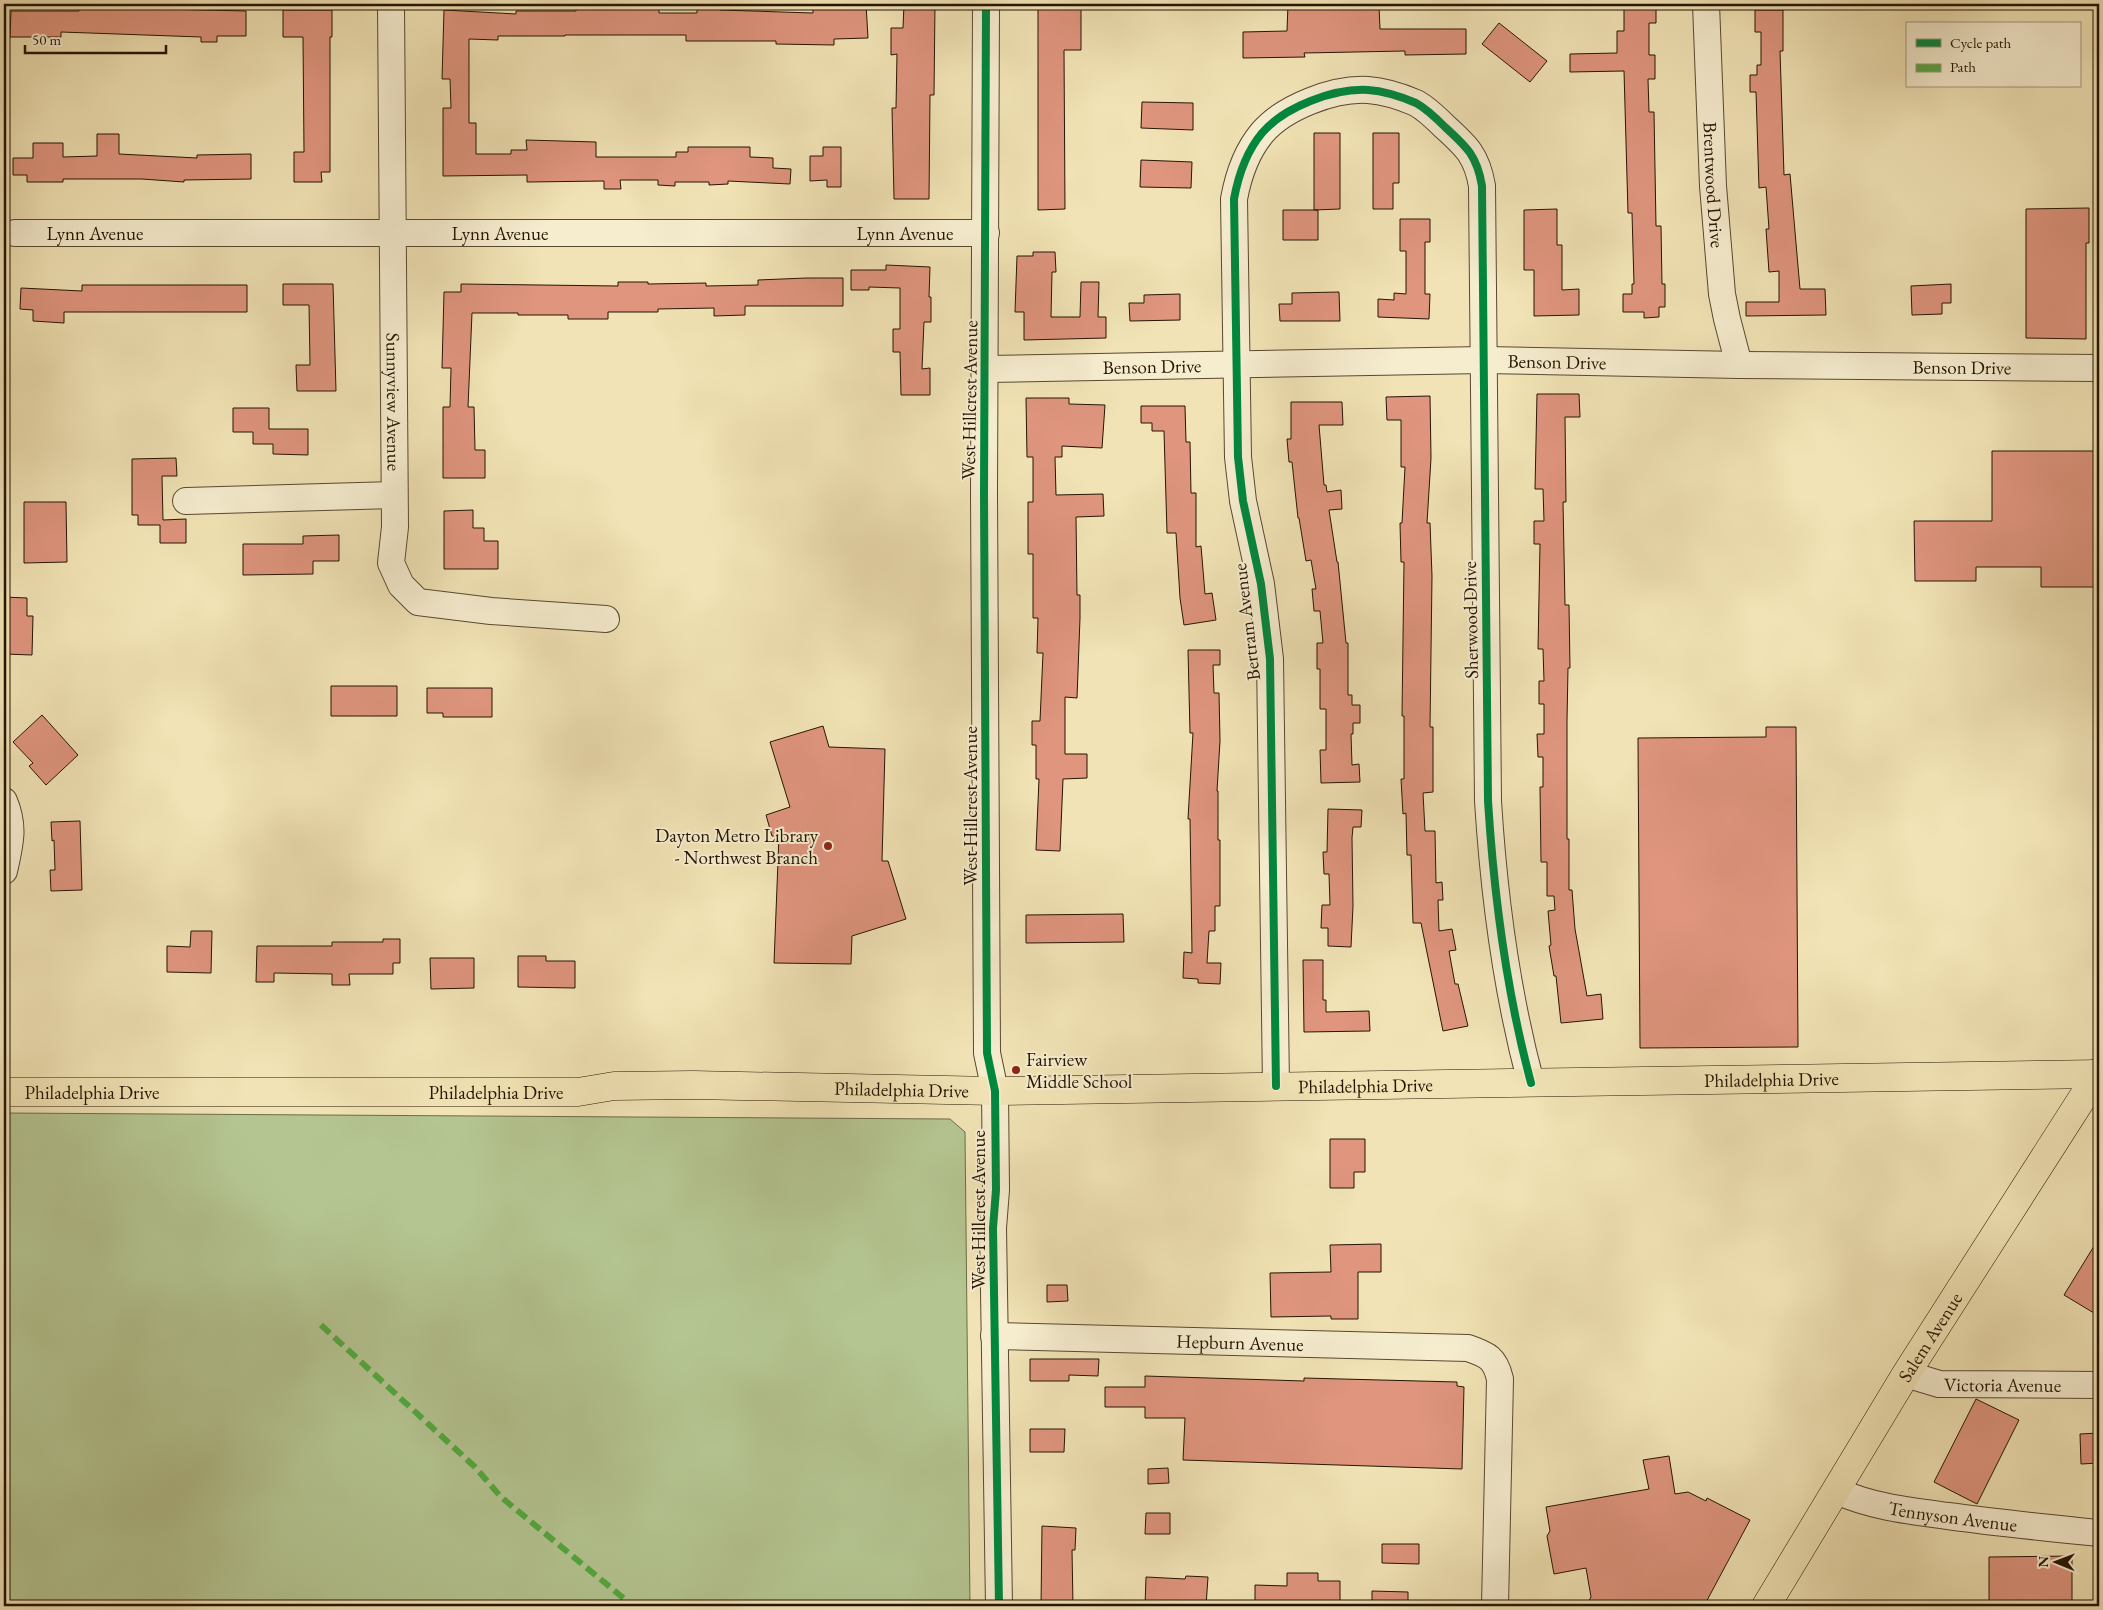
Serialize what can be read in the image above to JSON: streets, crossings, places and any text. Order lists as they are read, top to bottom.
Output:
{
  "streets": {
    "main road": ["Philadelphia Drive", "Salem Avenue"],
    "street": [
      "Brentwood Drive",
      "Lynn Avenue",
      "Benson Drive",
      "West Hillcrest Avenue",
      "Sunnyview Avenue",
      "Sherwood Drive",
      "Bertram Avenue",
      "Hepburn Avenue",
      "Victoria Avenue",
      "Tennyson Avenue"
    ]
  },
  "crossings": [
    ["Brentwood Drive", "Benson Drive"],
    ["Lynn Avenue", "West Hillcrest Avenue"],
    ["Lynn Avenue", "Sunnyview Avenue"],
    ["Benson Drive", "West Hillcrest Avenue"],
    ["Benson Drive", "Sherwood Drive"],
    ["Benson Drive", "Bertram Avenue"],
    ["West Hillcrest Avenue", "Philadelphia Drive"],
    ["West Hillcrest Avenue", "Hepburn Avenue"],
    ["Sherwood Drive", "Bertram Avenue"],
    ["Sherwood Drive", "Philadelphia Drive"],
    ["Bertram Avenue", "Philadelphia Drive"],
    ["Philadelphia Drive", "Salem Avenue"],
    ["Salem Avenue", "Victoria Avenue"],
    ["Salem Avenue", "Tennyson Avenue"]
  ],
  "places": ["Dayton Metro Library - Northwest Branch", "Fairview Middle School"],
  "legend": ["Cycle path", "Path"],
  "scale_bar": "50 m",
  "north": "left"
}
